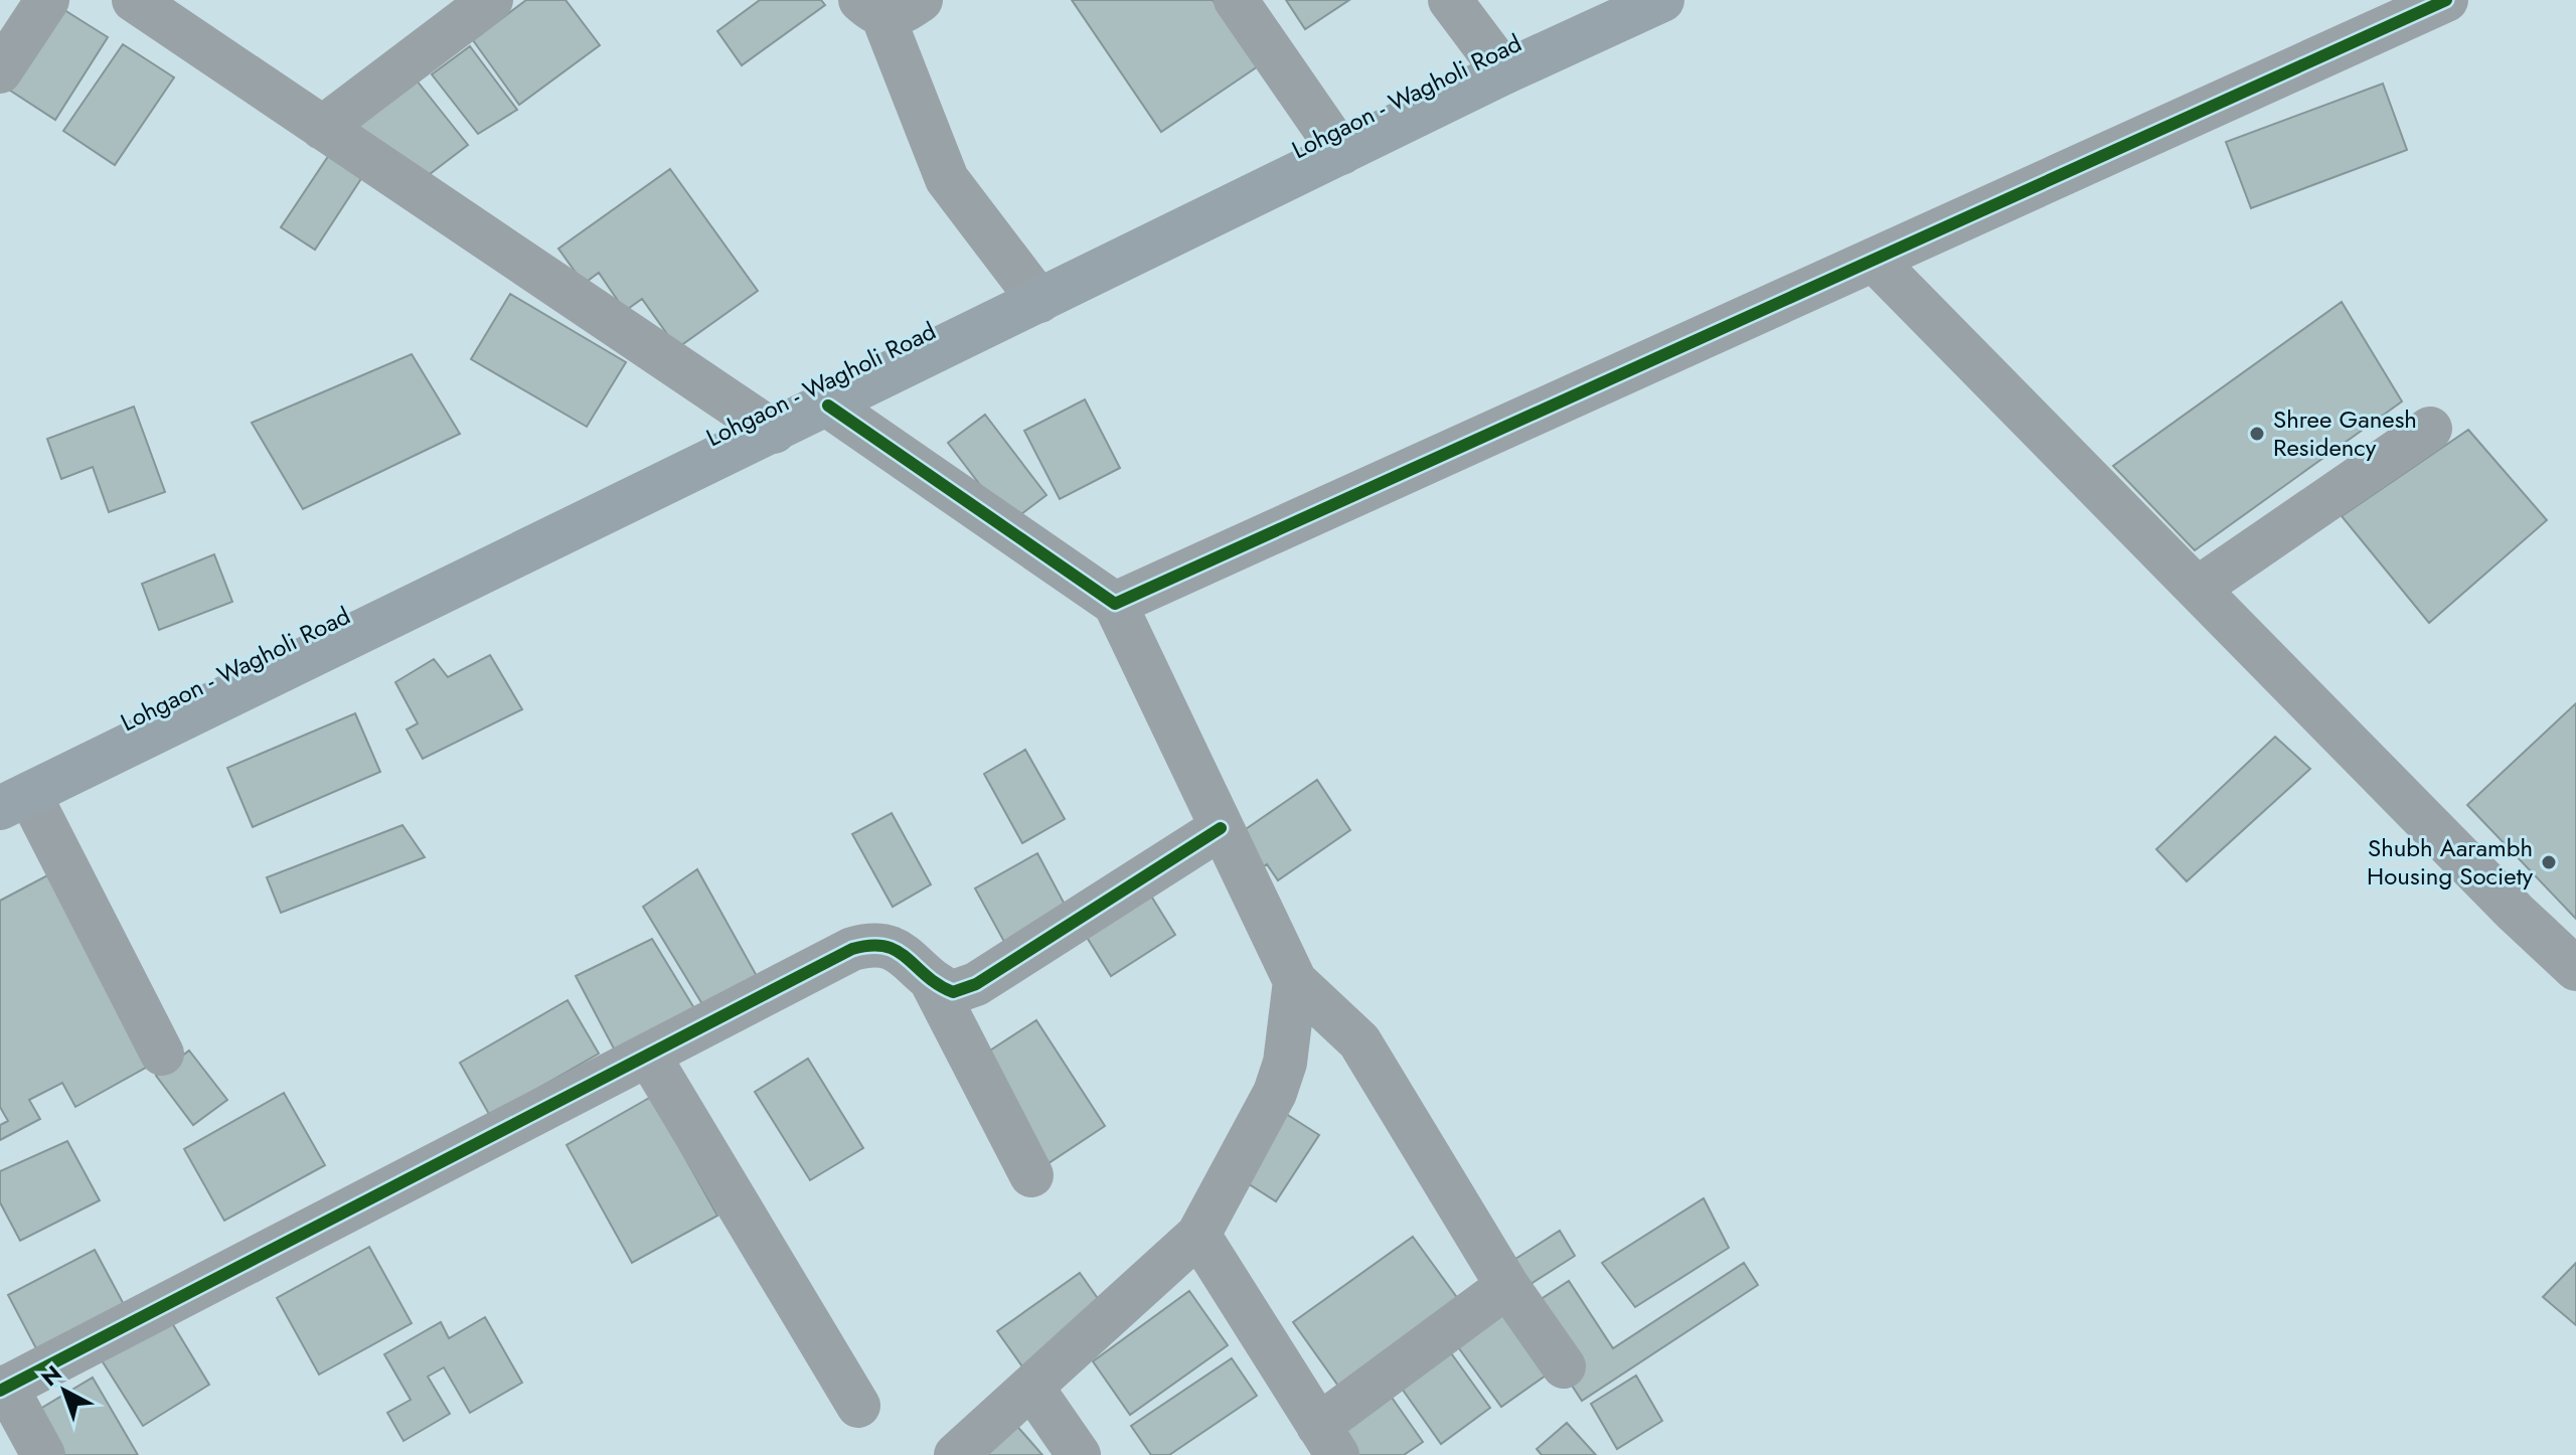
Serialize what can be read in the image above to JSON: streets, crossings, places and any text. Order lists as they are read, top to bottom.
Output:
{
  "streets": {
    "main road": ["Lohgaon - Wagholi Road"]
  },
  "places": ["Shree Ganesh Residency", "Shubh Aarambh Housing Society"],
  "north": "top left"
}
